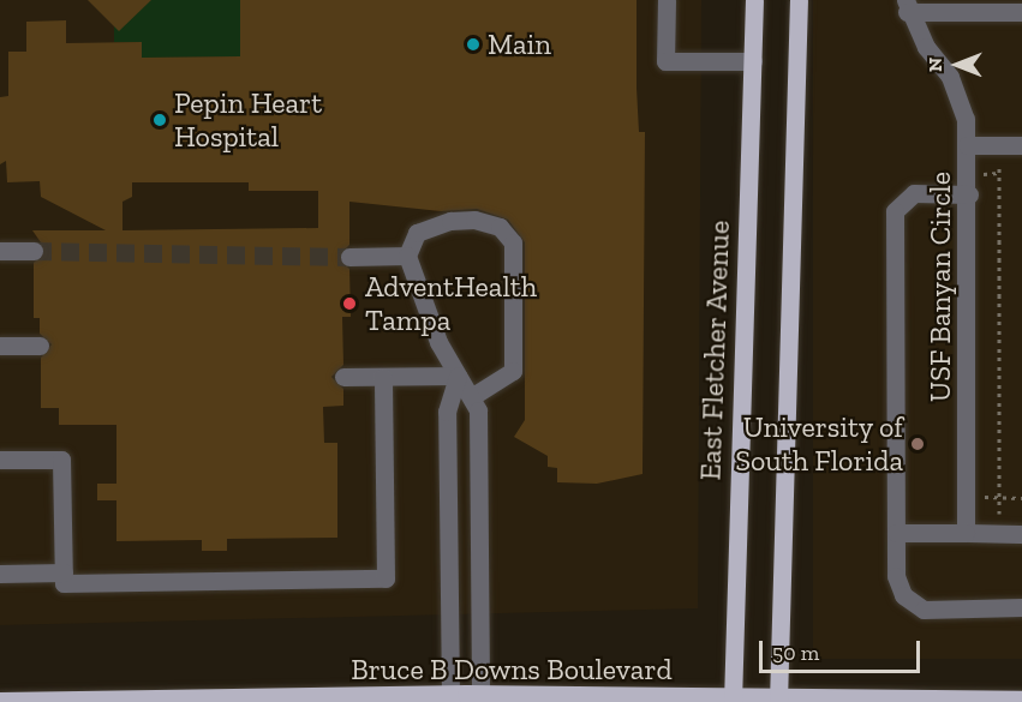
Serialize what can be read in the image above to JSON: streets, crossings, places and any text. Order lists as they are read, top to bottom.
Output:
{
  "streets": {
    "main road": ["East Fletcher Avenue", "Bruce B Downs Boulevard"],
    "street": ["USF Banyan Circle"]
  },
  "crossings": [
    ["East Fletcher Avenue", "Bruce B Downs Boulevard"]
  ],
  "places": [
    "Main",
    "Pepin Heart Hospital",
    "AdventHealth Tampa",
    "University of South Florida"
  ],
  "scale_bar": "50 m",
  "north": "left"
}
